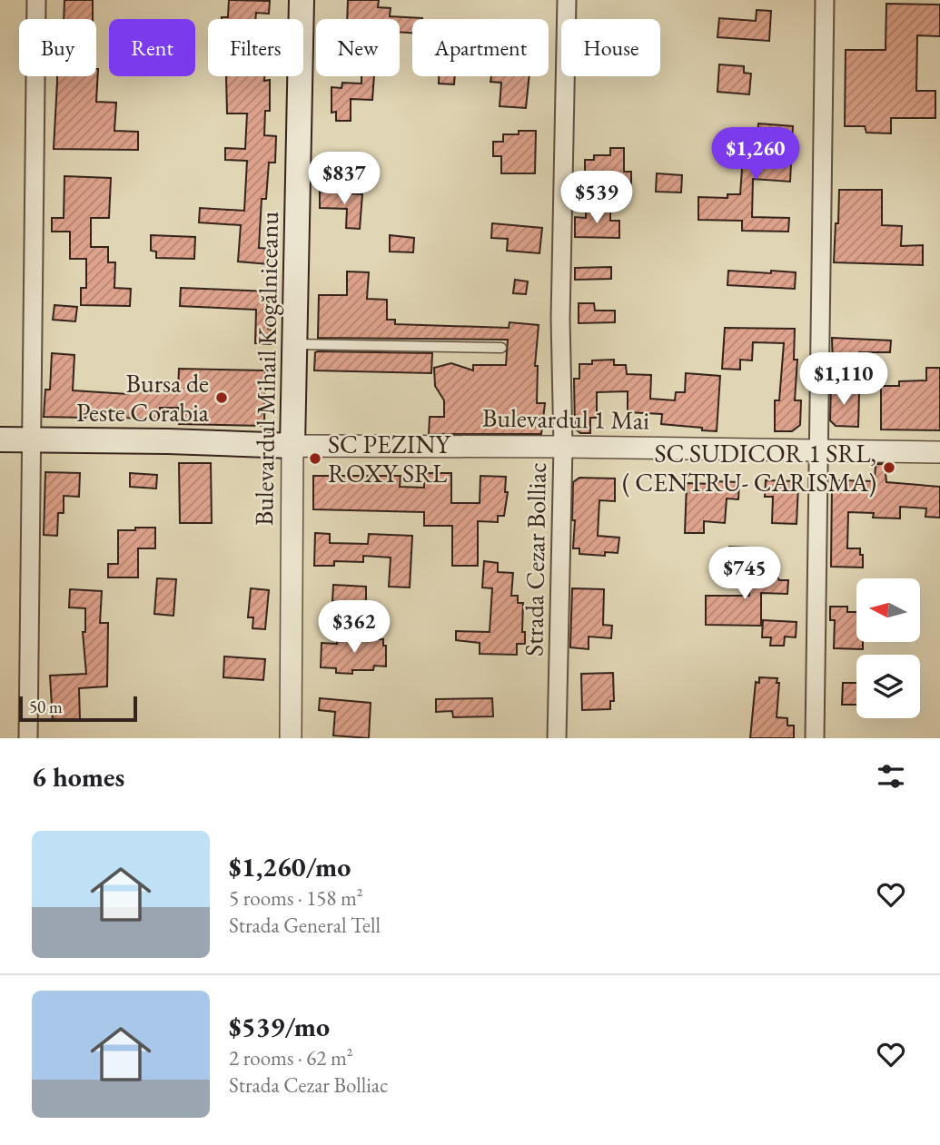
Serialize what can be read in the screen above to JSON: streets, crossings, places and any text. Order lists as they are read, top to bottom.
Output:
{
  "streets": {
    "main road": ["Bulevardul Mihail Kogălniceanu", "Bulevardul 1 Mai"],
    "street": ["Strada Cezar Bolliac"]
  },
  "crossings": [
    ["Bulevardul Mihail Kogălniceanu", "Bulevardul 1 Mai"],
    ["Bulevardul 1 Mai", "Strada Cezar Bolliac"]
  ],
  "places": ["Bursa de Peste Corabia", "SC PEZINY ROXY SRL", "SC SUDICOR 1 SRL, ( CENTRU- CARISMA)"],
  "scale_bar": "50 m",
  "north": "left",
  "page": {
    "chip": [
      "Buy",
      "Rent",
      "Filters",
      "New",
      "Apartment",
      "House"
    ],
    "price": [
      "$1,260",
      "$837",
      "$539",
      "$1,110",
      "$745",
      "$362"
    ],
    "scale": "50 m",
    "heading": "6 homes",
    "list": [
      {
        "name": "$1,260/mo",
        "note": "5 rooms · 158 m² · Strada General Tell"
      },
      {
        "name": "$539/mo",
        "note": "2 rooms · 62 m² · Strada Cezar Bolliac"
      }
    ]
  }
}
